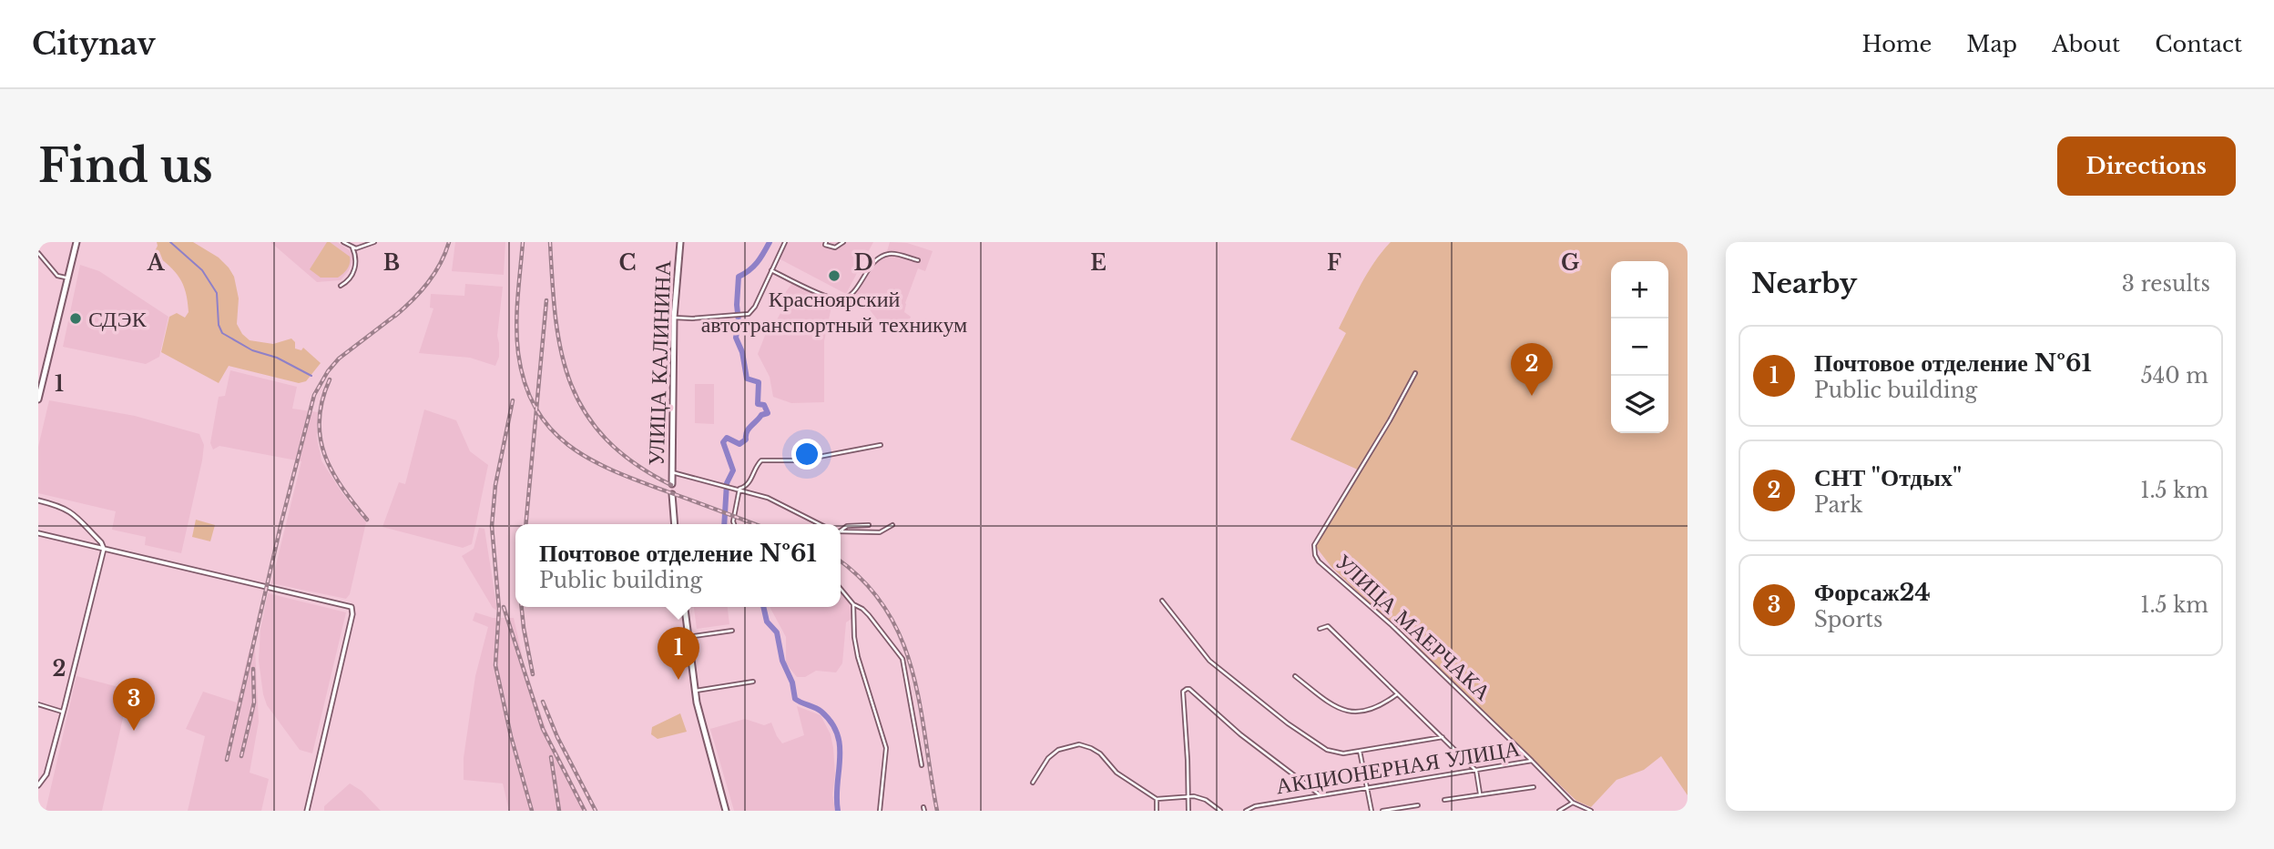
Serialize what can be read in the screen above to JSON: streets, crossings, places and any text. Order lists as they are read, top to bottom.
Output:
{
  "streets": {
    "main road": ["УЛИЦА КАЛИНИНА"],
    "street": ["УЛИЦА МАЕРЧАКА", "АКЦИОНЕРНАЯ УЛИЦА"]
  },
  "crossings": [
    ["УЛИЦА МАЕРЧАКА", "АКЦИОНЕРНАЯ УЛИЦА"]
  ],
  "places": ["Красноярский автотранспортный техникум", "СДЭК"],
  "page": {
    "header": "Citynav",
    "nav": [
      "Home",
      "Map",
      "About",
      "Contact"
    ],
    "buttons": "Directions",
    "title": "Find us",
    "heading": ["Nearby", "3 results"],
    "map_buttons": ["+", "−"],
    "list": [
      {
        "mark": "1",
        "name": "Почтовое отделение №61",
        "note": "Public building",
        "value": "540 m"
      },
      {
        "mark": "2",
        "name": "СНТ \"Отдых\"",
        "note": "Park",
        "value": "1.5 km"
      },
      {
        "mark": "3",
        "name": "Форсаж24",
        "note": "Sports",
        "value": "1.5 km"
      }
    ],
    "pins": ["2", "1", "3"],
    "popup": ["Почтовое отделение №61", "Public building"]
  },
  "grid": {
    "columns": [
      "A",
      "B",
      "C",
      "D",
      "E",
      "F",
      "G"
    ],
    "rows": ["1", "2"]
  }
}
